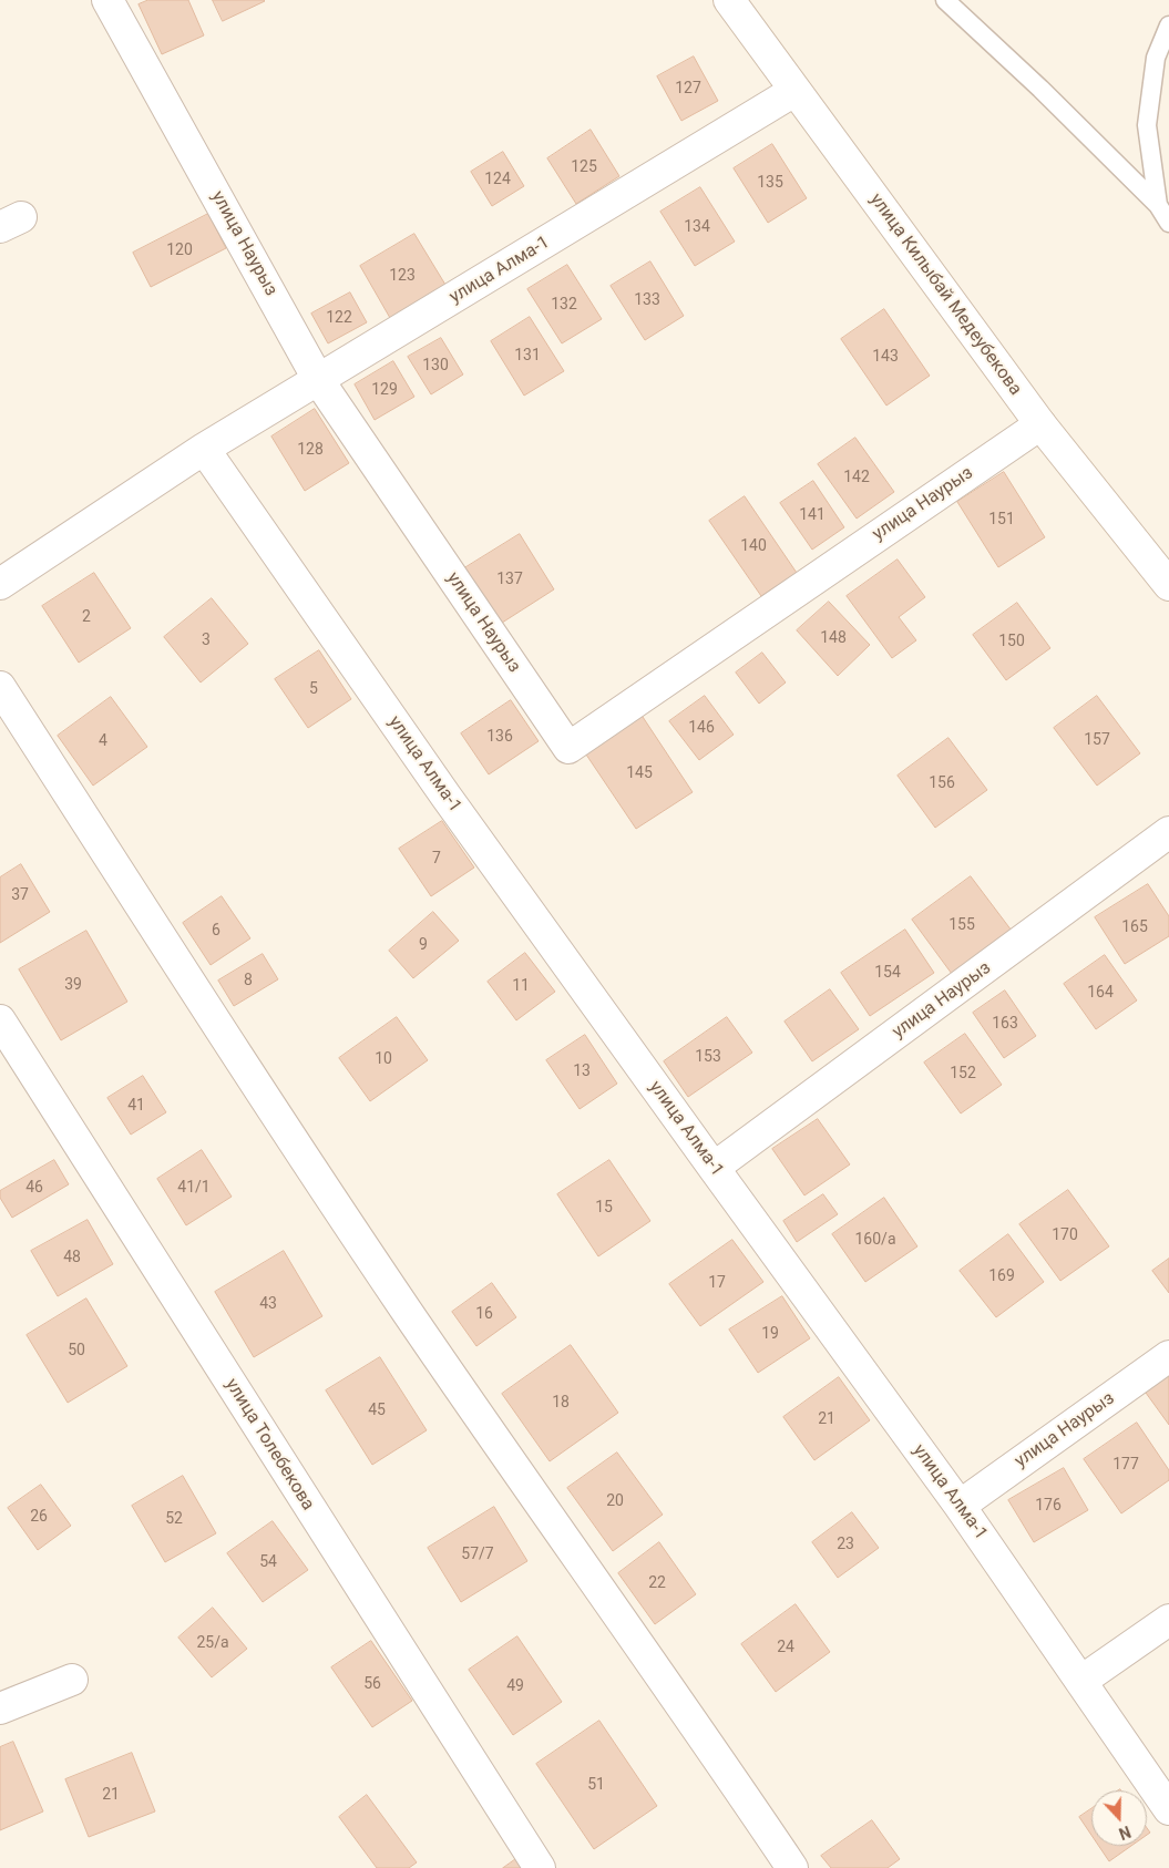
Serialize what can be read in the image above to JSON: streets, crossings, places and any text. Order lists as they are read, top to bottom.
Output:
{
  "streets": {
    "street": [
      "улица Наурыз",
      "улица Алма-1",
      "улица Килыбай Медеубекова",
      "улица Толебекова"
    ]
  },
  "crossings": [
    ["улица Наурыз", "улица Алма-1"],
    ["улица Наурыз", "улица Килыбай Медеубекова"],
    ["улица Алма-1", "улица Килыбай Медеубекова"]
  ],
  "house_numbers": [
    "127",
    "125",
    "124",
    "135",
    "134",
    "120",
    "123",
    "133",
    "132",
    "122",
    "131",
    "143",
    "130",
    "129",
    "128",
    "142",
    "141",
    "151",
    "140",
    "137",
    "2",
    "148",
    "3",
    "150",
    "5",
    "146",
    "136",
    "157",
    "4",
    "145",
    "156",
    "7",
    "37",
    "155",
    "165",
    "6",
    "9",
    "154",
    "8",
    "39",
    "11",
    "164",
    "163",
    "153",
    "10",
    "13",
    "152",
    "41",
    "46",
    "41/1",
    "15",
    "170",
    "160/а",
    "48",
    "169",
    "17",
    "43",
    "16",
    "19",
    "50",
    "18",
    "45",
    "21",
    "177",
    "20",
    "176",
    "26",
    "52",
    "23",
    "57/7",
    "54",
    "22",
    "25/а",
    "24",
    "56",
    "49",
    "51",
    "21"
  ],
  "north": "bottom"
}
